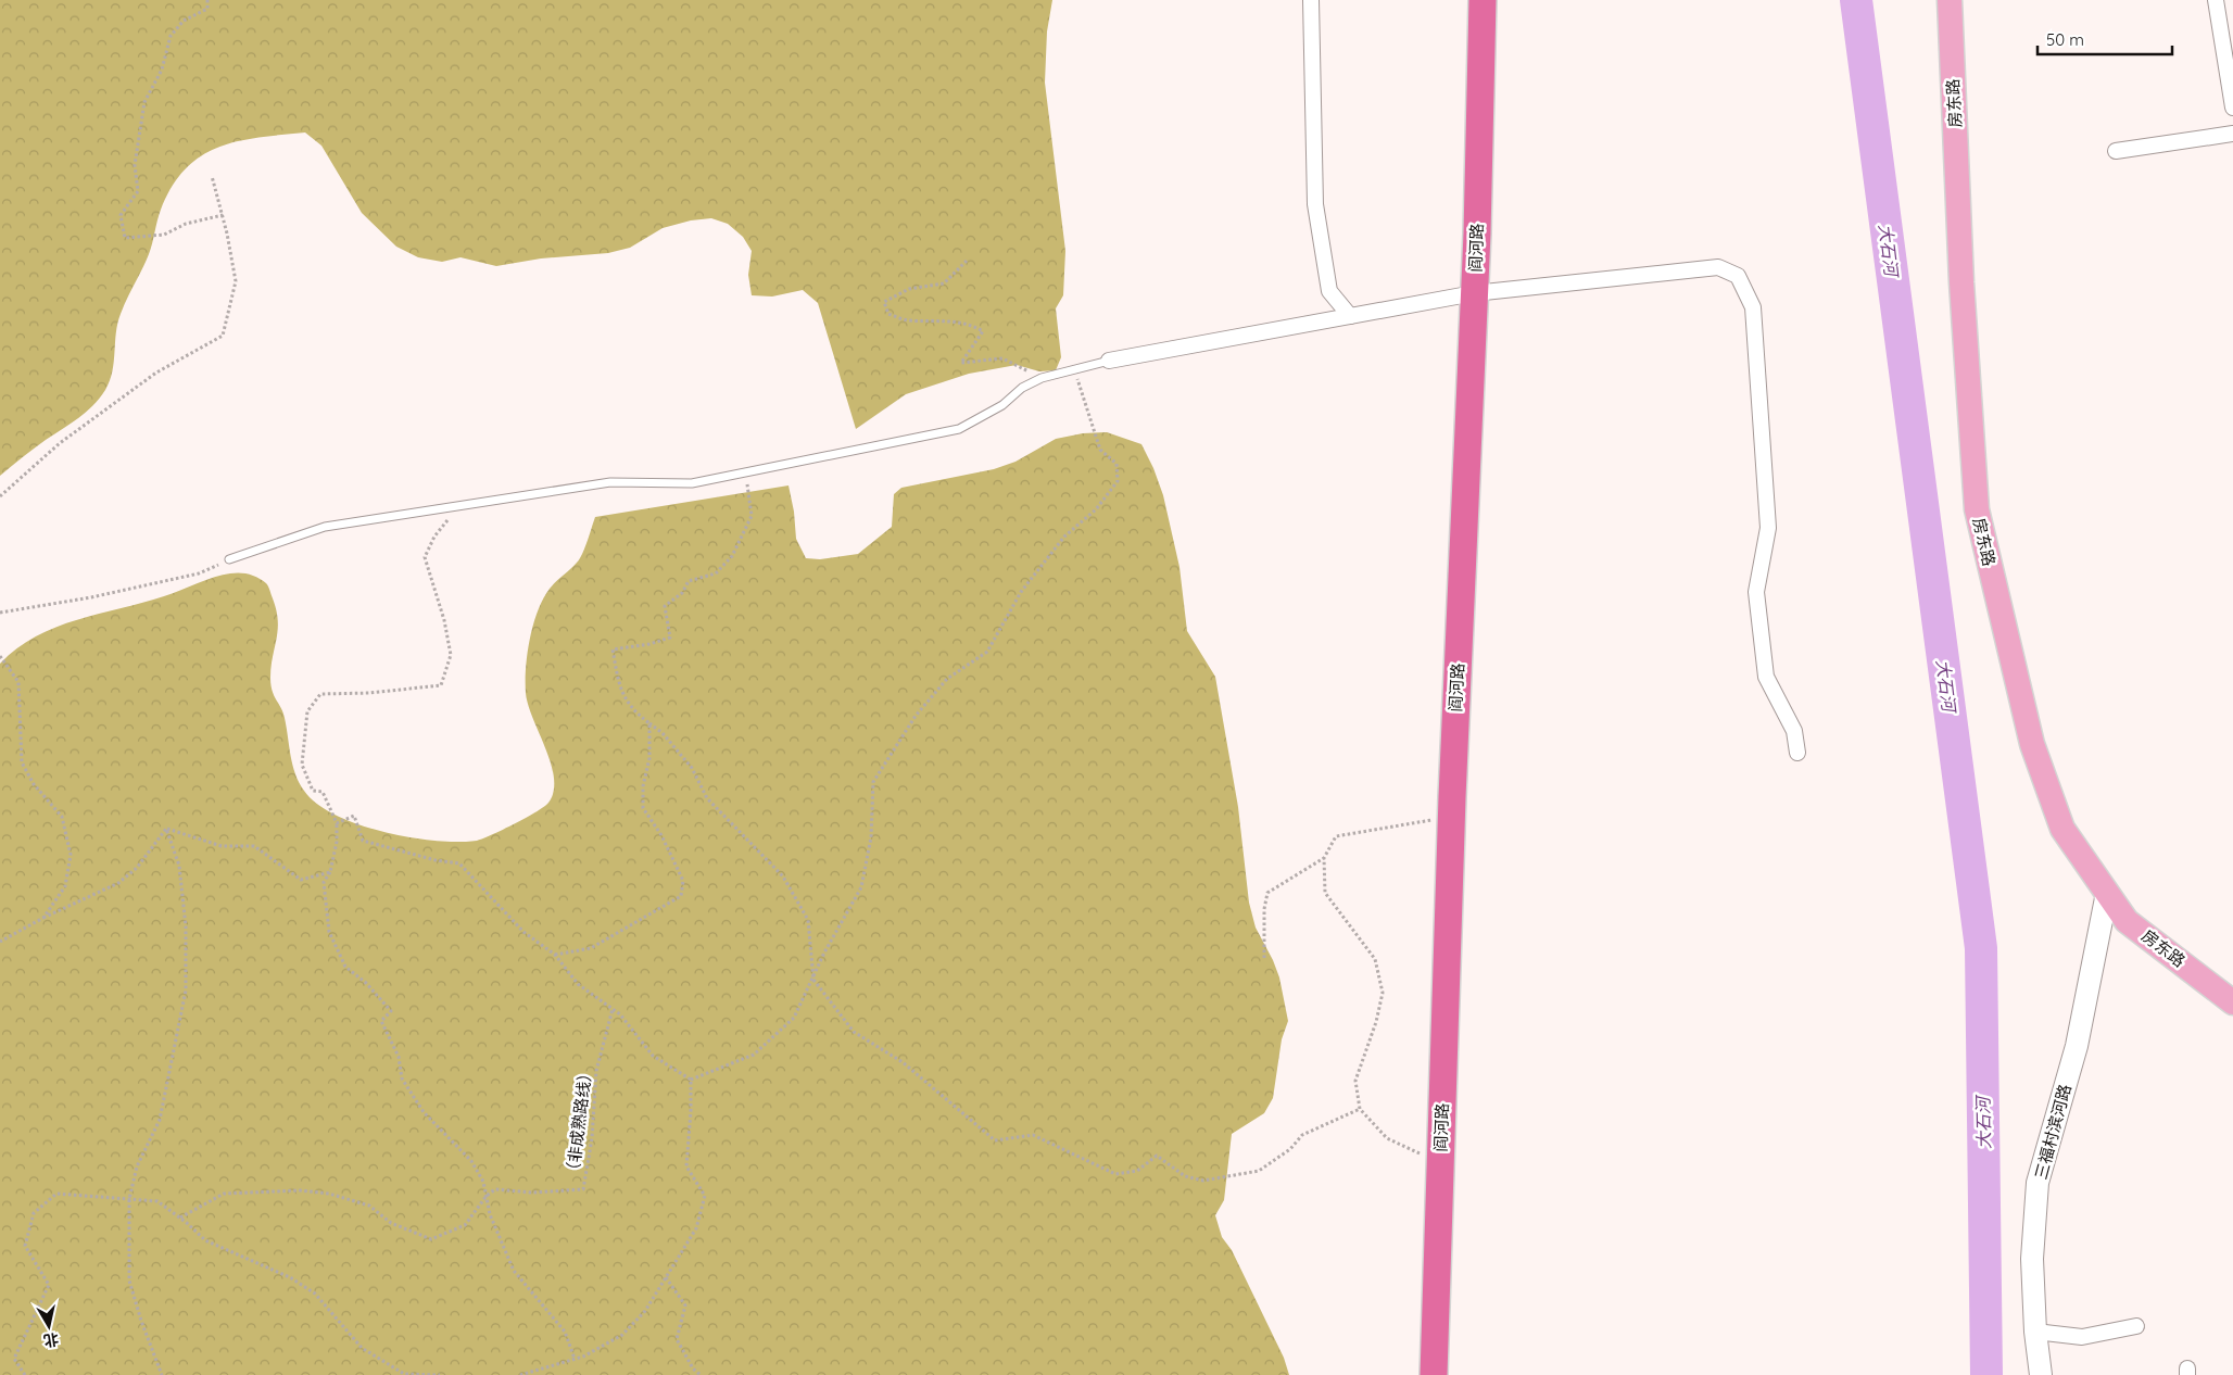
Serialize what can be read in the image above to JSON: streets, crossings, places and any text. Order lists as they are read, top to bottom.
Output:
{
  "streets": {
    "highway": ["阎河路"],
    "main road": ["房东路"],
    "street": ["三福村滨河路"],
    "path": ["（非成熟路线）"]
  },
  "crossings": [
    ["房东路", "三福村滨河路"]
  ],
  "water": ["大石河"],
  "scale_bar": "50 m",
  "north": "bottom"
}
